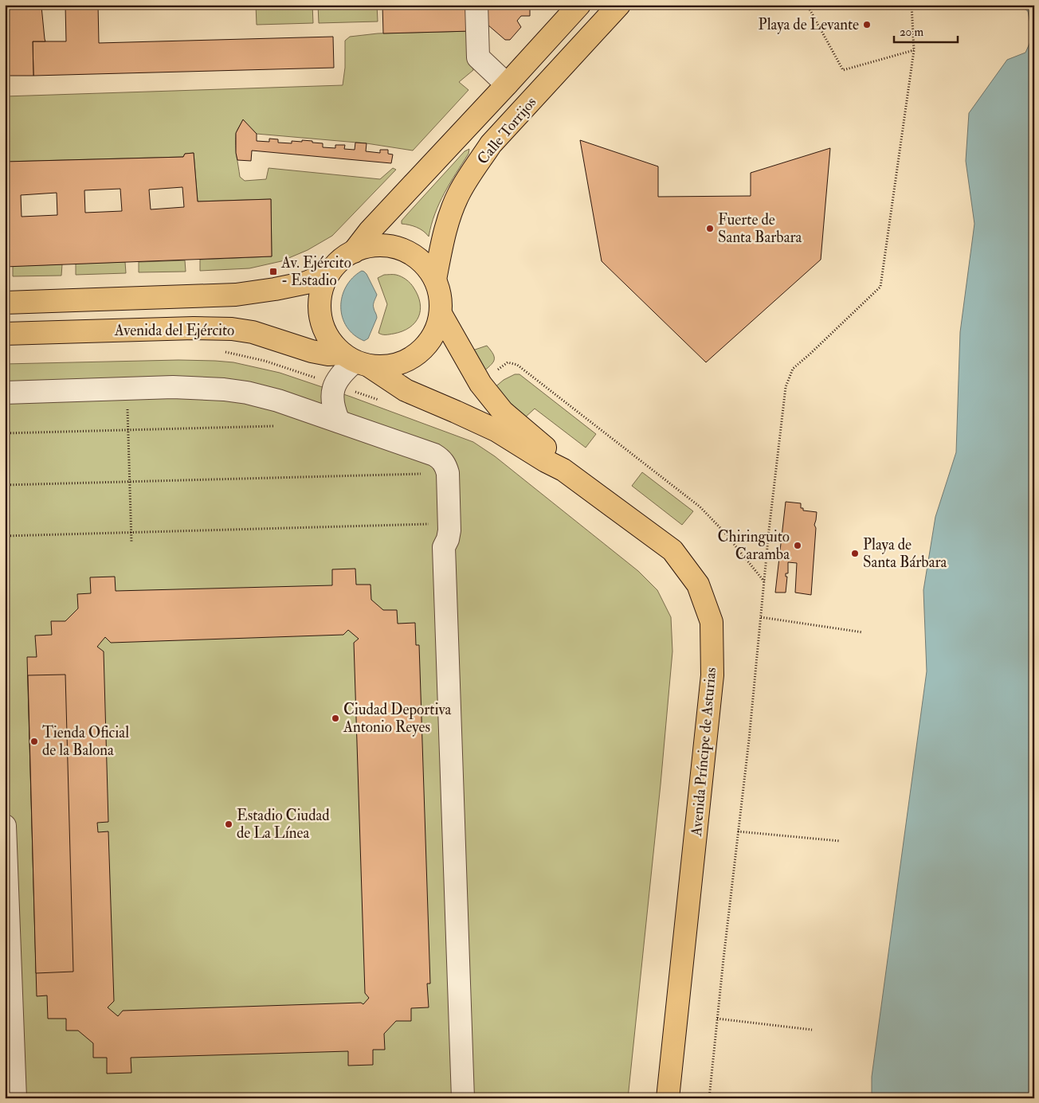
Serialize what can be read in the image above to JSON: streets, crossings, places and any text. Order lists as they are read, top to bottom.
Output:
{
  "streets": {
    "main road": ["Calle Torrijos", "Avenida del Ejército", "Avenida Príncipe de Asturias"]
  },
  "crossings": [
    ["Calle Torrijos", "Avenida del Ejército"],
    ["Calle Torrijos", "Avenida Príncipe de Asturias"],
    ["Avenida del Ejército", "Avenida Príncipe de Asturias"]
  ],
  "places": {
    "other": [
      "Playa de Levante",
      "Fuerte de Santa Barbara",
      "Chiringuito Caramba",
      "Playa de Santa Bárbara",
      "Ciudad Deportiva Antonio Reyes",
      "Tienda Oficial de la Balona",
      "Estadio Ciudad de La Línea"
    ],
    "transit": ["Av. Ejército - Estadio"]
  },
  "scale_bar": "20 m"
}
